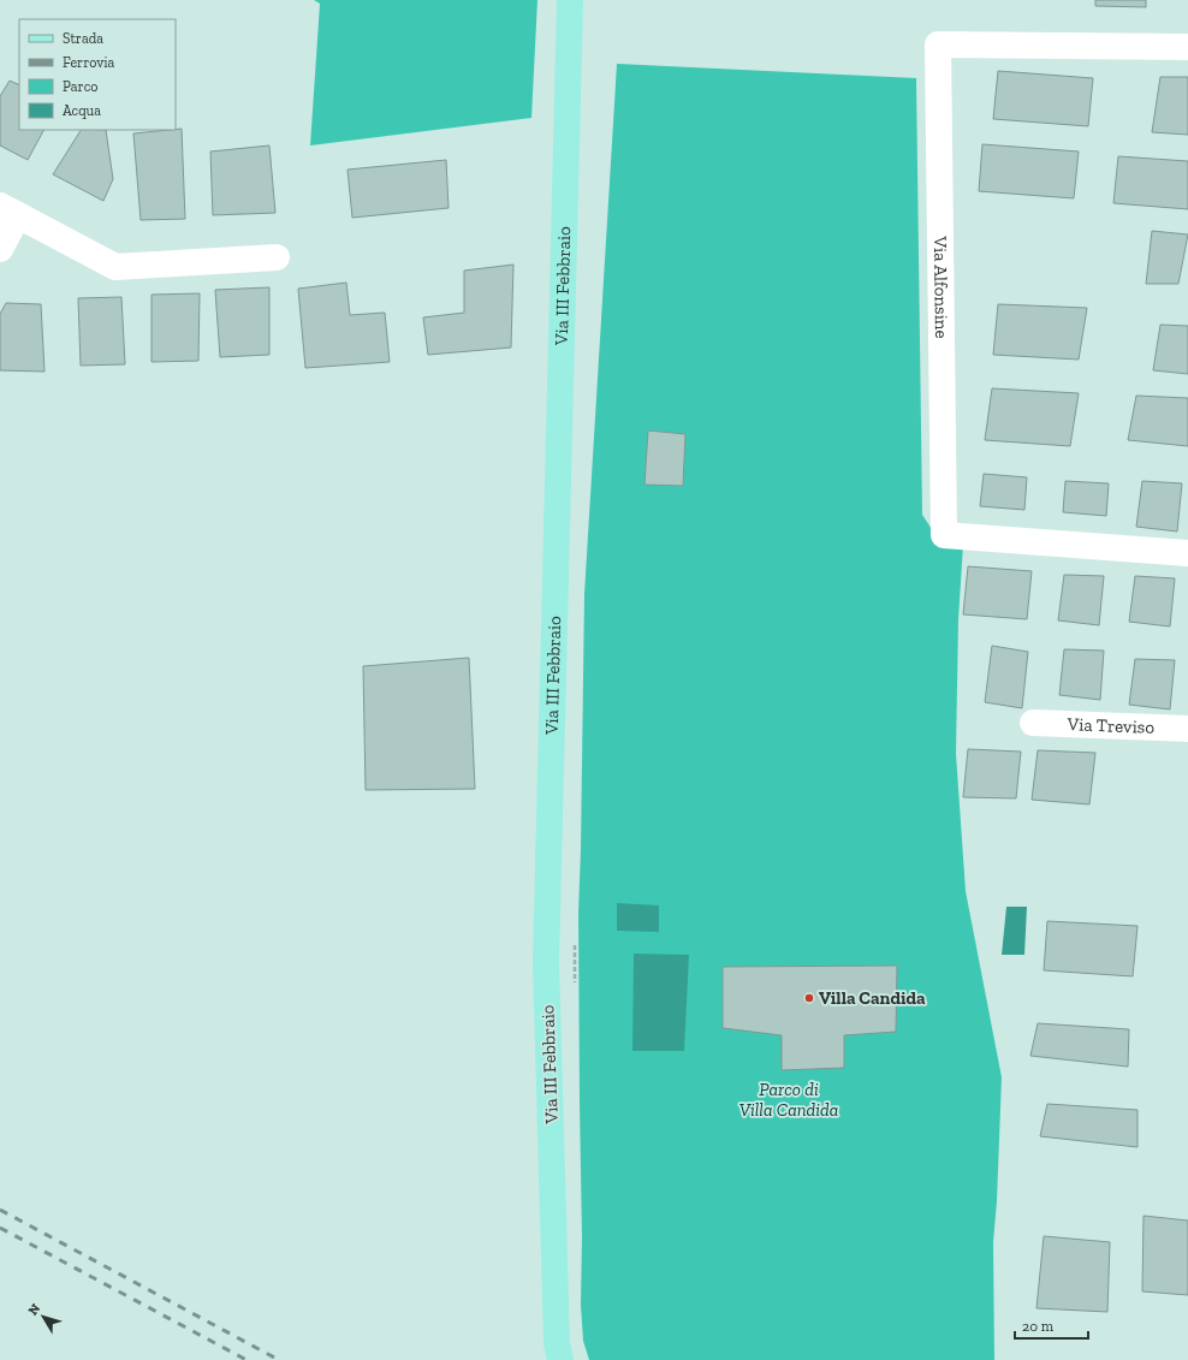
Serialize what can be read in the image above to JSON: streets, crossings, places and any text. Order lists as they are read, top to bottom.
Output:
{
  "streets": {
    "main road": ["Via III Febbraio"],
    "street": ["Via Alfonsine", "Via Treviso"]
  },
  "parks": ["Parco di Villa Candida"],
  "places": ["Villa Candida"],
  "legend": [
    "Strada",
    "Ferrovia",
    "Parco",
    "Acqua"
  ],
  "scale_bar": "20 m",
  "north": "top left"
}
